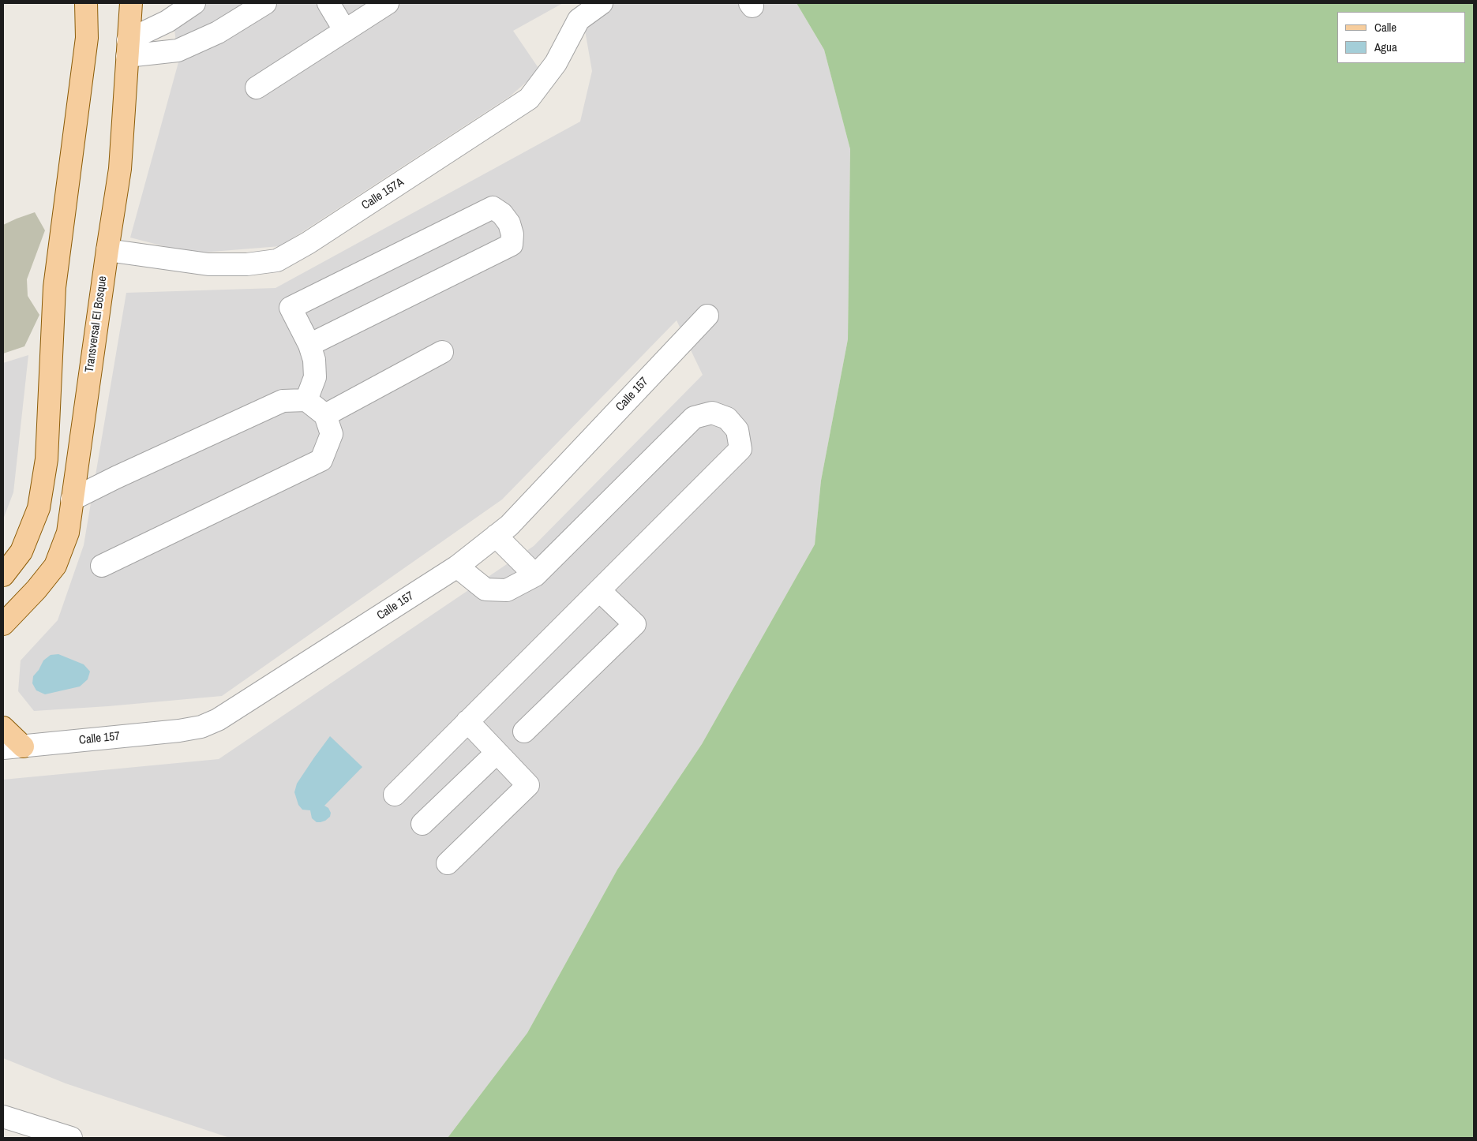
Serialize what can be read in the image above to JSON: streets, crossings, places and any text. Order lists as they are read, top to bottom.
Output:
{
  "streets": {
    "main road": ["Transversal El Bosque"],
    "street": ["Calle 157A", "Calle 157"]
  },
  "crossings": [
    ["Calle 157A", "Transversal El Bosque"]
  ],
  "legend": ["Calle", "Agua"]
}
